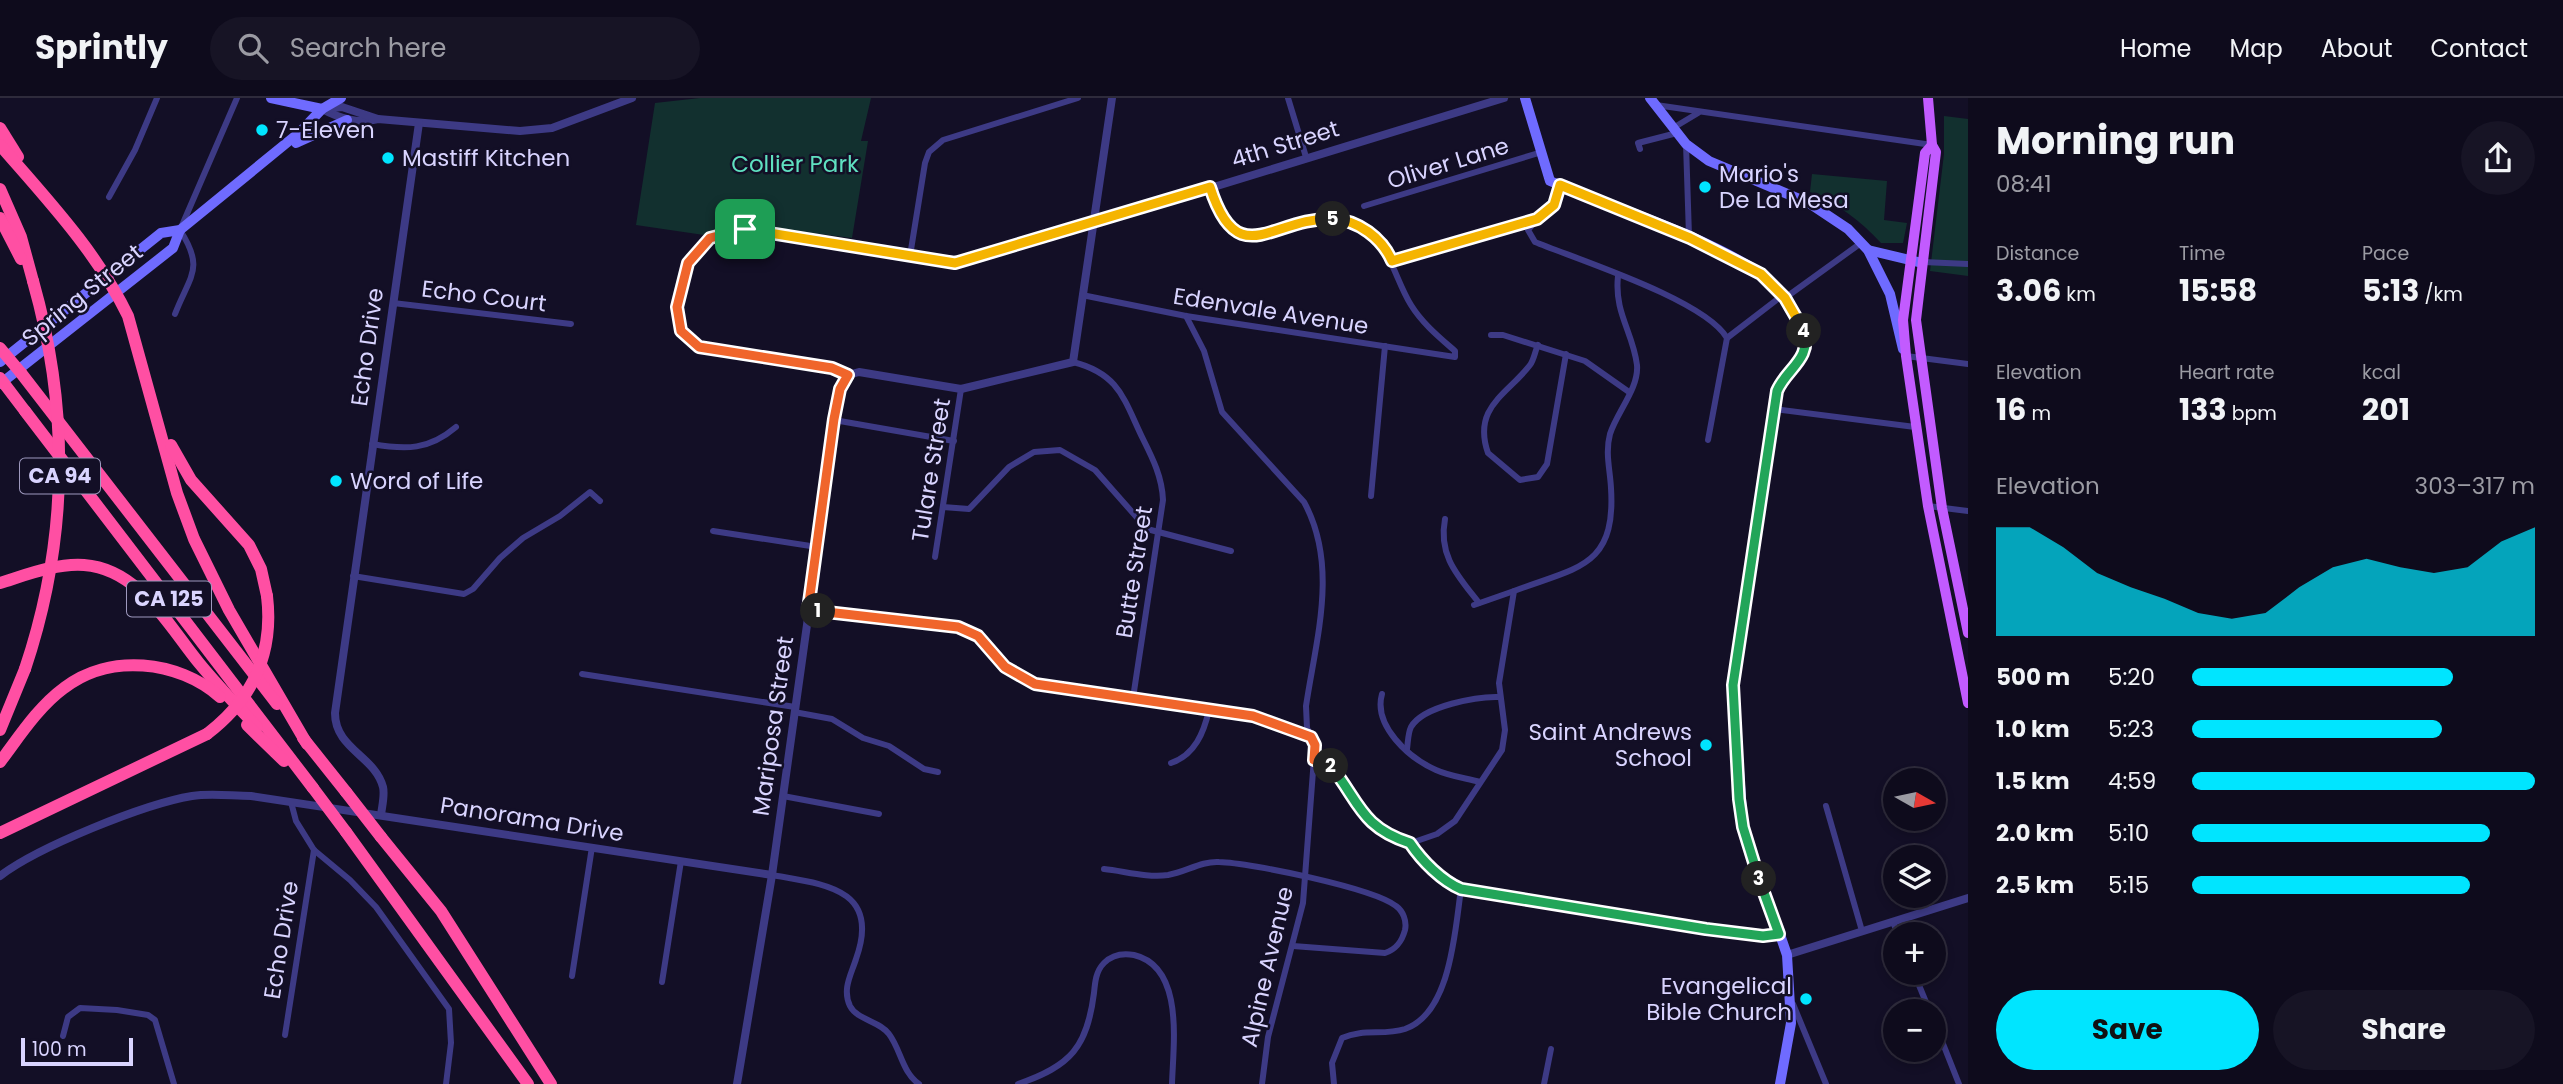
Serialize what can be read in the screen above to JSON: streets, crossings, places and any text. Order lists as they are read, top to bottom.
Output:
{
  "streets": {
    "highway": ["CA 94", "CA 125"],
    "main road": ["Spring Street"],
    "street": [
      "4th Street",
      "Oliver Lane",
      "Echo Court",
      "Edenvale Avenue",
      "Echo Drive",
      "Tulare Street",
      "Butte Street",
      "Mariposa Street",
      "Panorama Drive",
      "Alpine Avenue"
    ]
  },
  "crossings": [
    ["4th Street", "Mariposa Street"],
    ["Echo Court", "Echo Drive"],
    ["Edenvale Avenue", "Alpine Avenue"],
    ["Echo Drive", "Panorama Drive"],
    ["Mariposa Street", "Panorama Drive"]
  ],
  "parks": ["Collier Park"],
  "places": [
    "7-Eleven",
    "Mastiff Kitchen",
    "Mario's De La Mesa",
    "Word of Life",
    "Saint Andrews School",
    "Evangelical Bible Church"
  ],
  "scale_bar": "100 m",
  "north": "right",
  "page": {
    "header": "Sprintly",
    "search": "Search here",
    "nav": [
      "Home",
      "Map",
      "About",
      "Contact"
    ],
    "heading": ["Morning run", "08:41"],
    "pins": [
      "5",
      "4",
      "1",
      "2",
      "3"
    ],
    "stats": [
      ["Distance", "3.06 km"],
      ["Time", "15:58"],
      ["Pace", "5:13 /km"],
      ["Elevation", "16 m"],
      ["Heart rate", "133 bpm"],
      ["kcal", "201"]
    ],
    "chart": ["Elevation", "303–317 m"],
    "list": [
      {
        "name": "500 m",
        "note": "5:20"
      },
      {
        "name": "1.0 km",
        "note": "5:23"
      },
      {
        "name": "1.5 km",
        "note": "4:59"
      },
      {
        "name": "2.0 km",
        "note": "5:10"
      },
      {
        "name": "2.5 km",
        "note": "5:15"
      }
    ],
    "map_buttons": ["+", "−"],
    "buttons": ["Save", "Share"],
    "scale": "100 m"
  }
}
